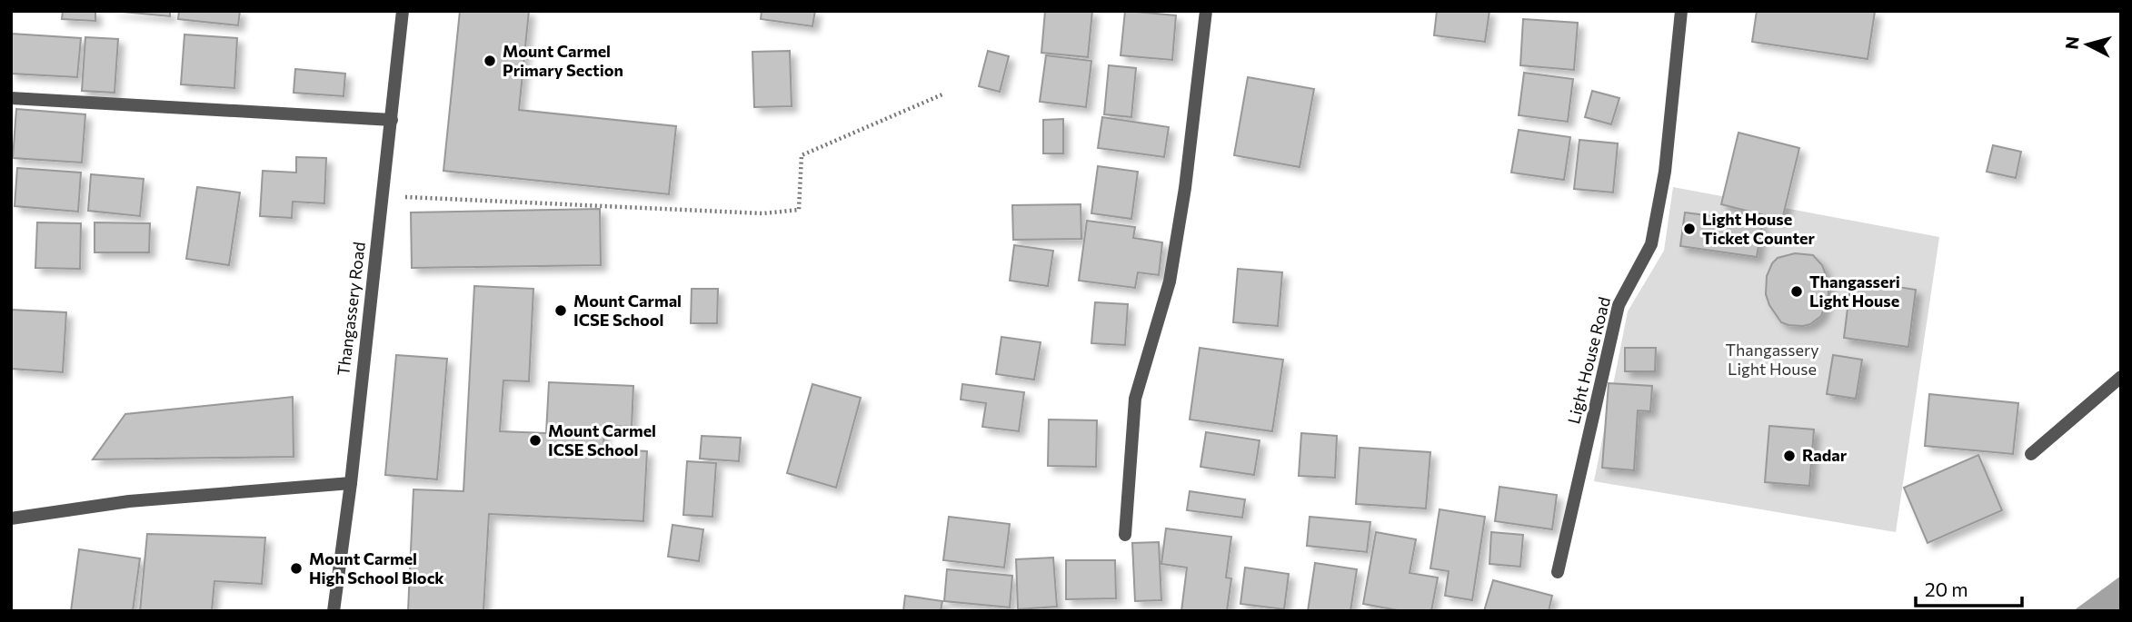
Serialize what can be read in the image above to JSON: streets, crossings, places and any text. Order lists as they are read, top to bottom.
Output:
{
  "streets": {
    "street": ["Thangassery Road", "Light House Road"]
  },
  "parks": ["Thangassery Light House"],
  "places": [
    "Mount Carmel Primary Section",
    "Light House Ticket Counter",
    "Thangasseri Light House",
    "Mount Carmal ICSE School",
    "Mount Carmel ICSE School",
    "Radar",
    "Mount Carmel High School Block"
  ],
  "scale_bar": "20 m",
  "north": "left"
}
